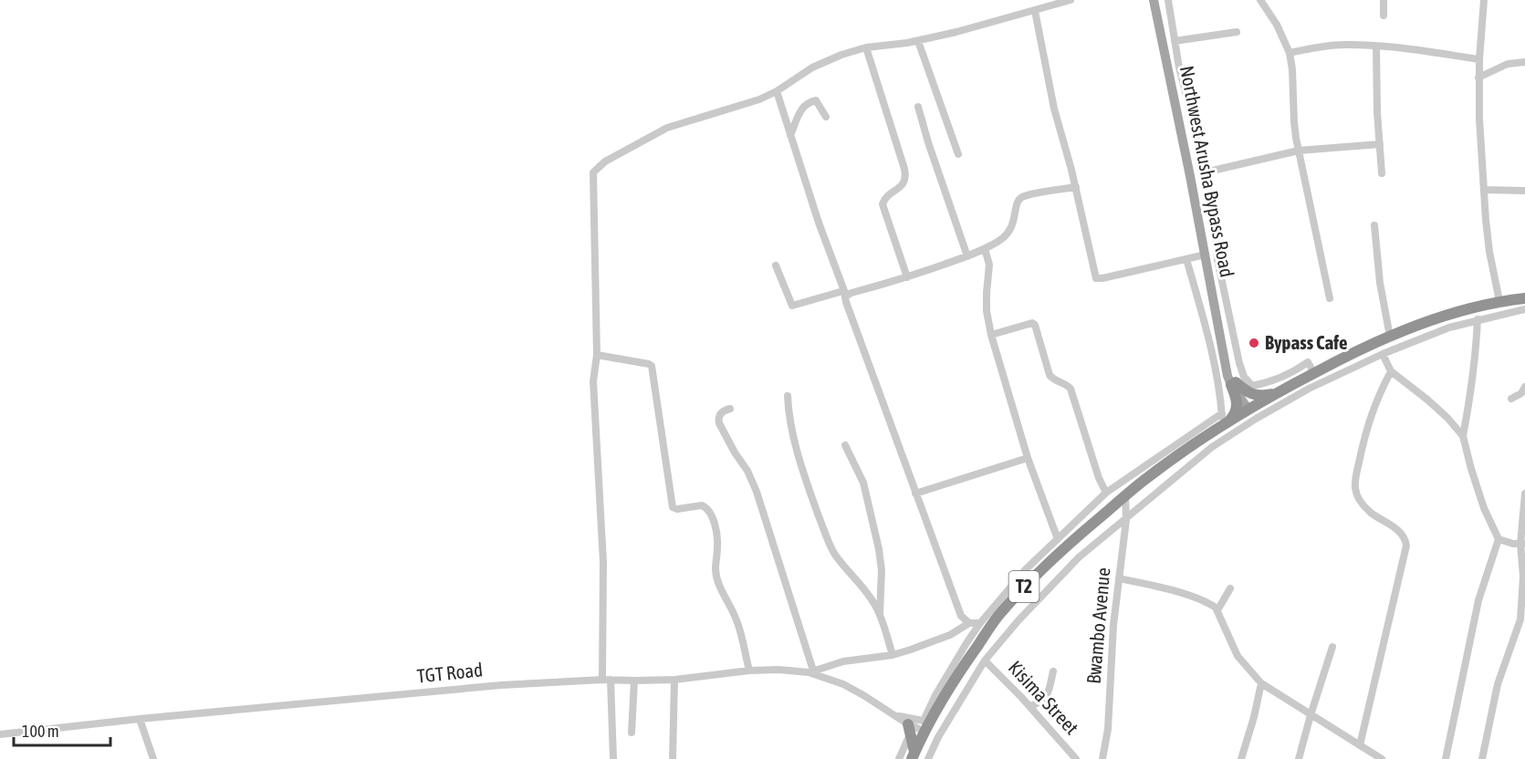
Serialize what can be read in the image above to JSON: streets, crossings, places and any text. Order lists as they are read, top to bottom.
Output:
{
  "streets": {
    "highway": ["T2"],
    "main road": ["Northwest Arusha Bypass Road"],
    "street": ["Bwambo Avenue", "TGT Road", "Kisima Street"]
  },
  "crossings": [
    ["Northwest Arusha Bypass Road", "T2"],
    ["T2", "Bwambo Avenue"],
    ["T2", "TGT Road"]
  ],
  "places": ["Bypass Cafe"],
  "scale_bar": "100 m"
}
